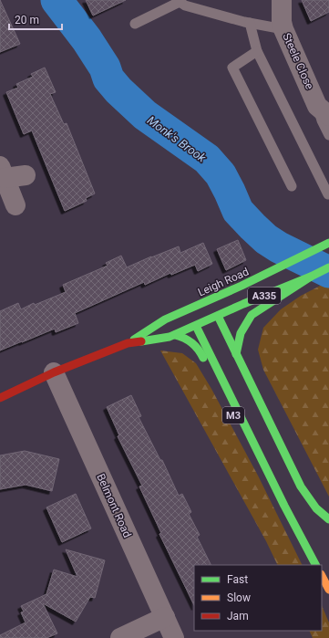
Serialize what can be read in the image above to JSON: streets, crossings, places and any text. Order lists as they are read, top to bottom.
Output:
{
  "streets": {
    "main road": ["Leigh Road", "A335", "M3"],
    "street": ["Steele Close", "Belmont Road"]
  },
  "crossings": [
    ["Leigh Road", "M3"],
    ["Leigh Road", "Belmont Road"]
  ],
  "water": ["Monk's Brook"],
  "legend": ["Fast", "Slow", "Jam"],
  "scale_bar": "20 m"
}
